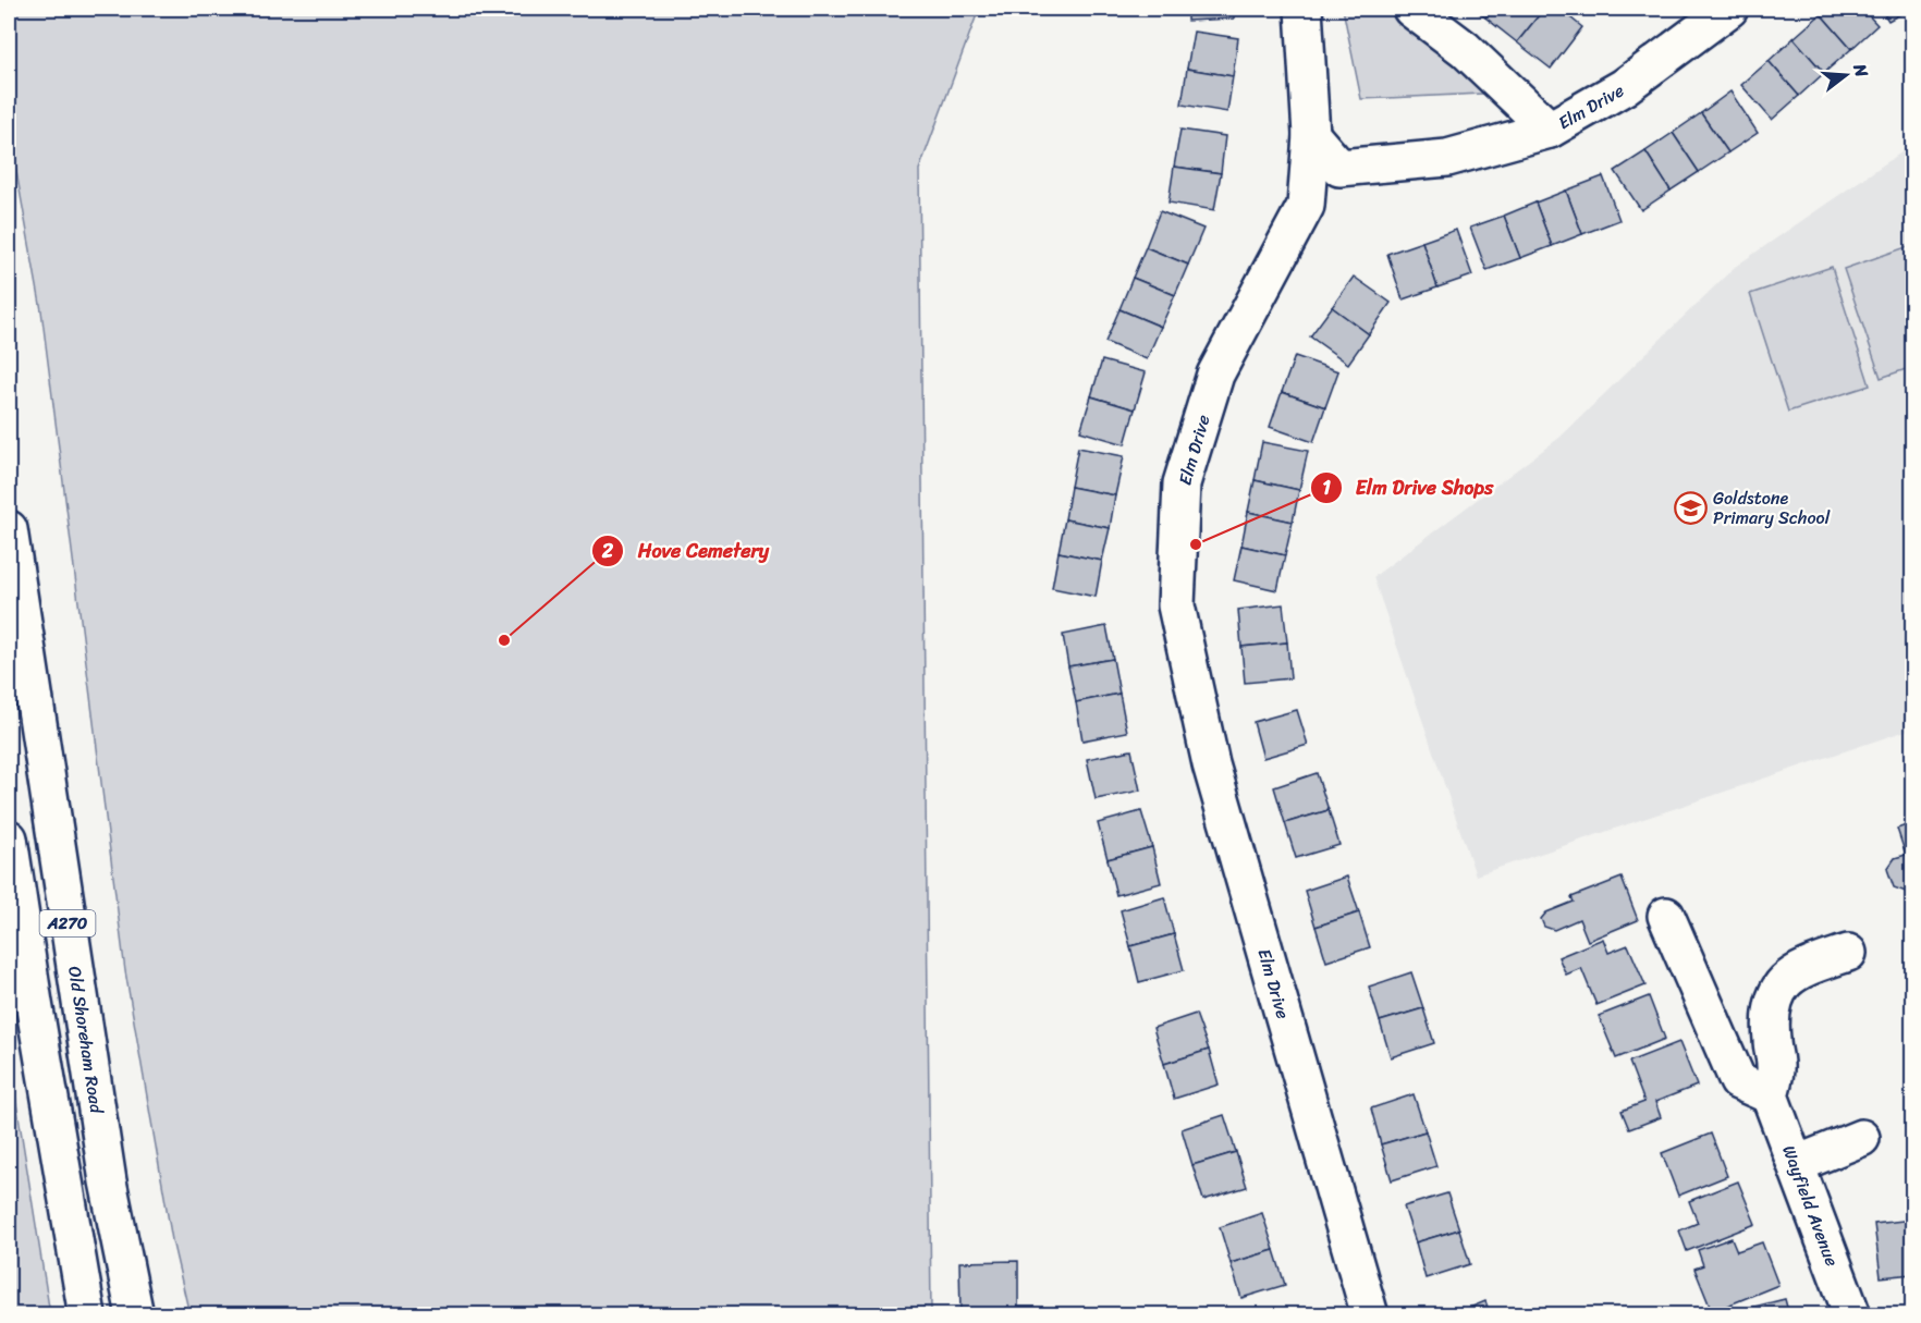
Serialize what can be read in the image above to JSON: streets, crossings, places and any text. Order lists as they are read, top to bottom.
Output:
{
  "streets": {
    "street": [
      "Elm Drive",
      "A270",
      "Old Shoreham Road",
      "Wayfield Avenue"
    ]
  },
  "places": {
    "school or university": ["Goldstone Primary School"],
    "other": ["Elm Drive Shops", "Hove Cemetery"]
  },
  "north": "right"
}
